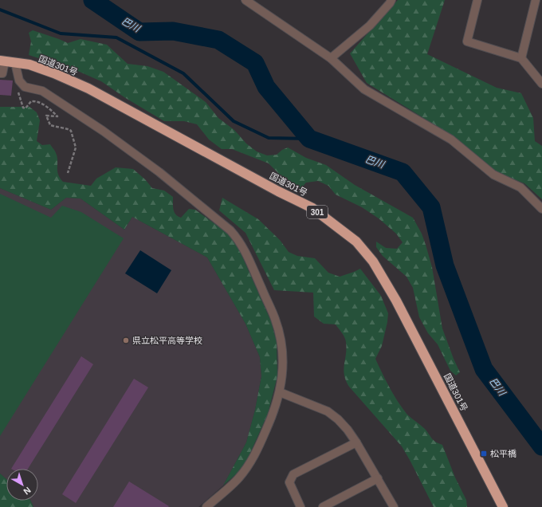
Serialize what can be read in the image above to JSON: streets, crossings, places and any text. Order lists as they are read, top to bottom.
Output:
{
  "streets": {
    "highway": ["国道301号", "301"]
  },
  "water": ["巴川"],
  "places": {
    "other": ["県立松平高等学校"],
    "transit": ["松平橋"]
  },
  "north": "bottom right"
}
